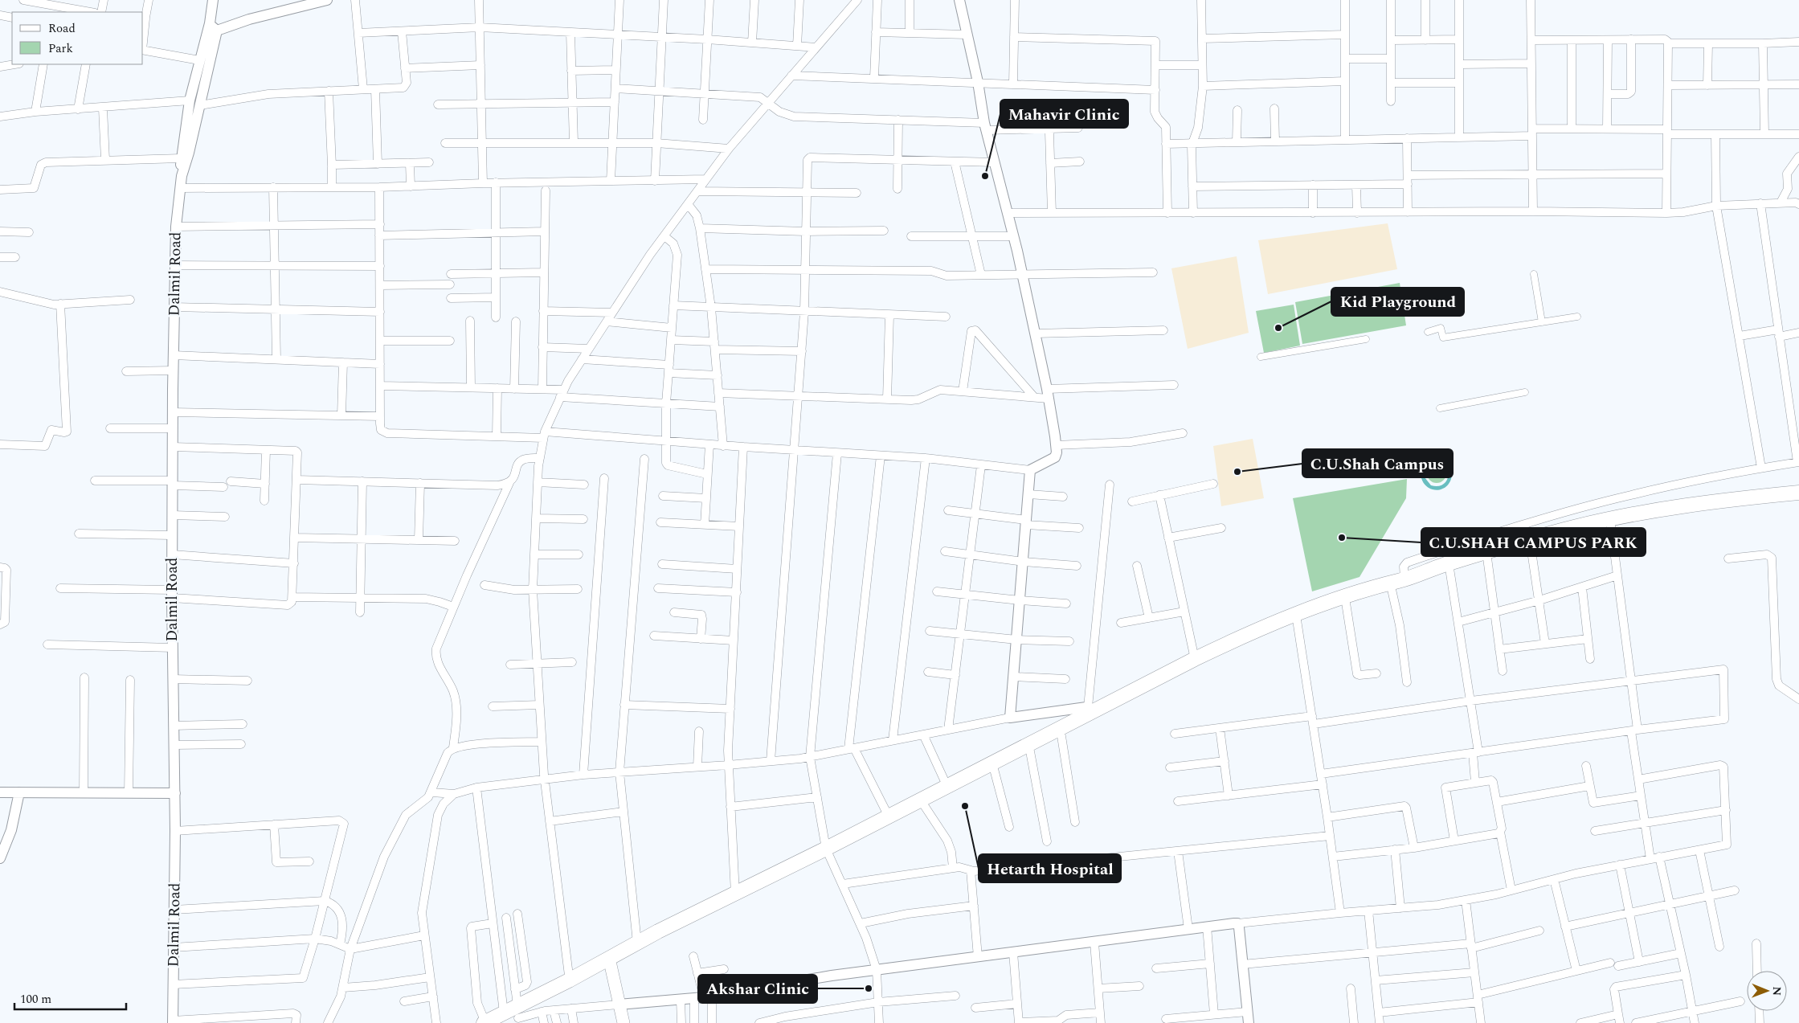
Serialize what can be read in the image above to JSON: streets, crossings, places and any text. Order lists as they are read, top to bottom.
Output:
{
  "streets": {
    "street": ["Dalmil Road"]
  },
  "places": [
    "Mahavir Clinic",
    "Kid Playground",
    "C.U.Shah Campus",
    "C.U.SHAH CAMPUS PARK",
    "Hetarth Hospital",
    "Akshar Clinic"
  ],
  "legend": ["Road", "Park"],
  "scale_bar": "100 m",
  "north": "right"
}
